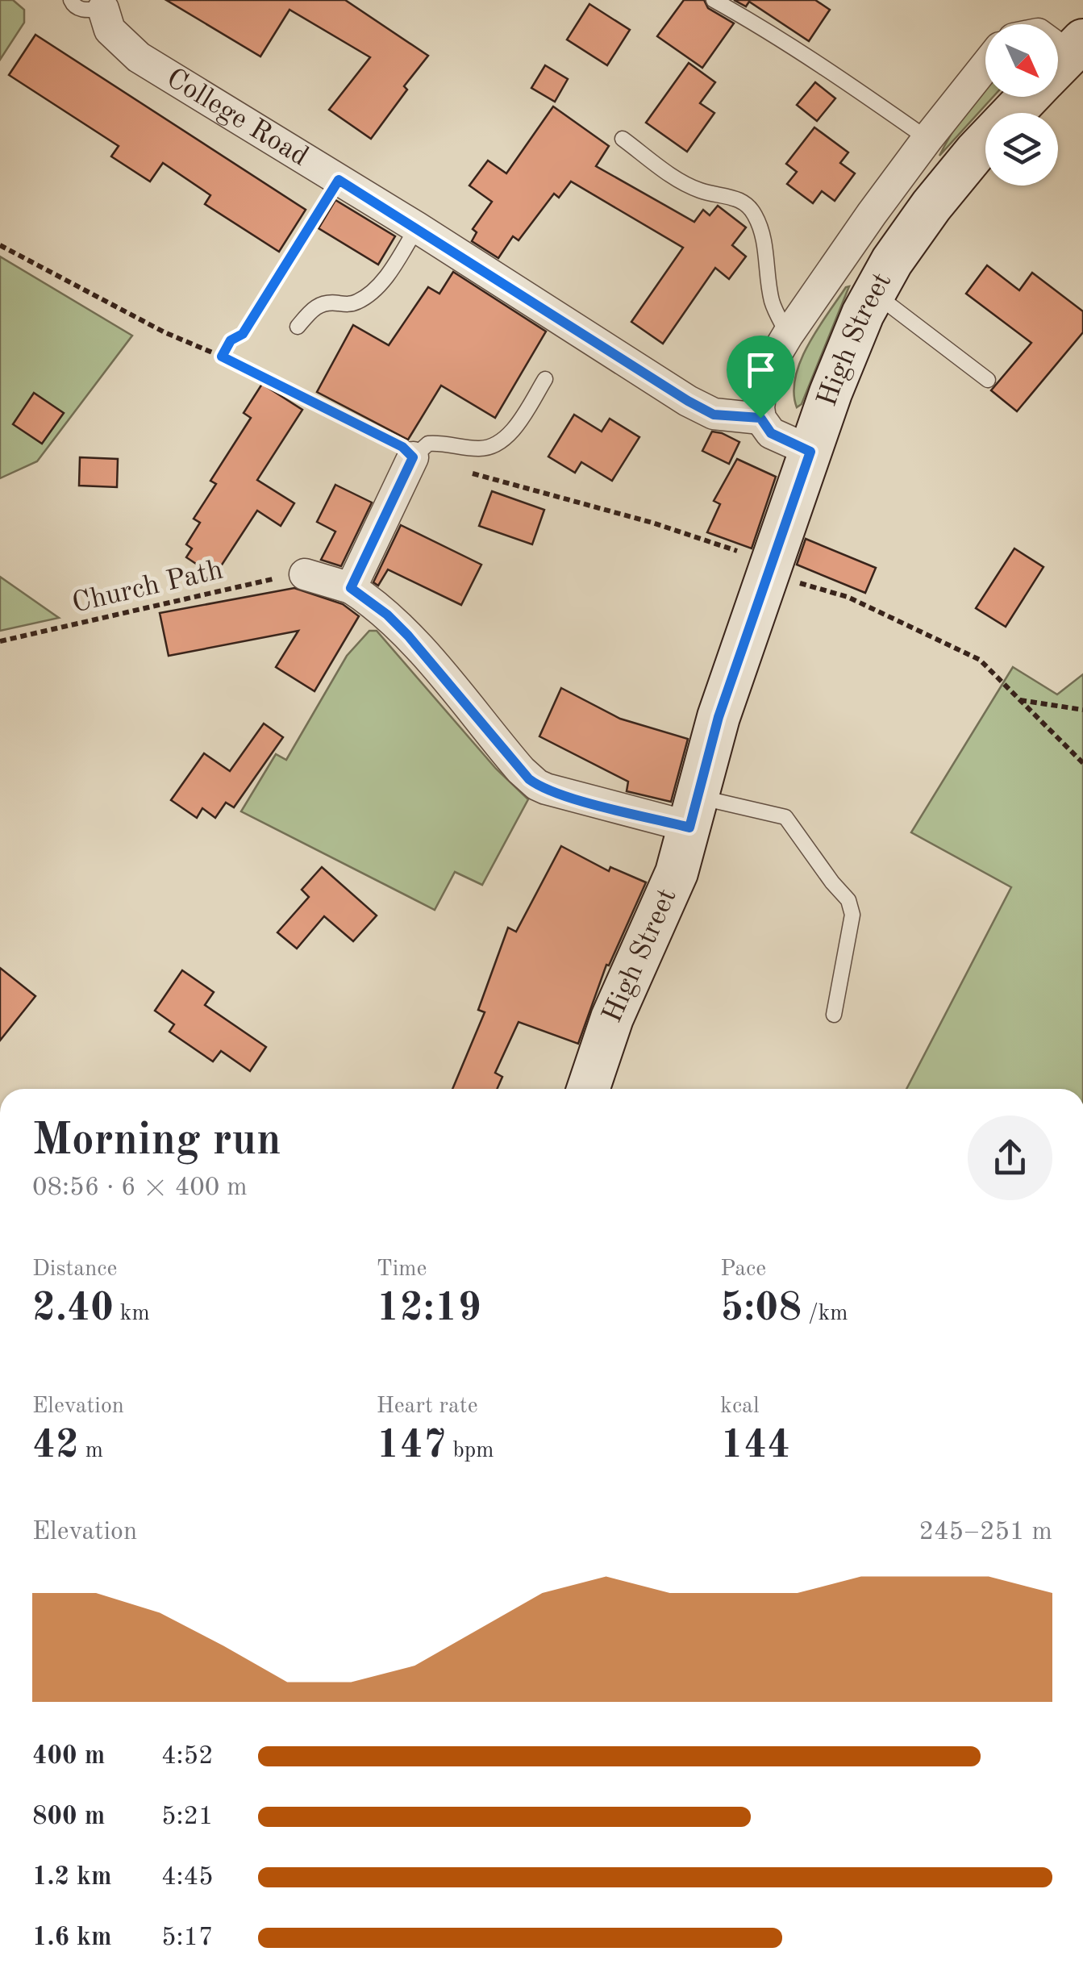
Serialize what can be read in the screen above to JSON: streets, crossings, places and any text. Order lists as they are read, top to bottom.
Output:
{
  "streets": {
    "street": ["College Road", "High Street"],
    "path": ["Church Path"]
  },
  "north": "bottom right",
  "page": {
    "heading": ["Morning run", "08:56 · 6 × 400 m"],
    "stats": [
      ["Distance", "2.40 km"],
      ["Time", "12:19"],
      ["Pace", "5:08 /km"],
      ["Elevation", "42 m"],
      ["Heart rate", "147 bpm"],
      ["kcal", "144"]
    ],
    "chart": ["Elevation", "245–251 m"],
    "list": [
      {
        "name": "400 m",
        "note": "4:52"
      },
      {
        "name": "800 m",
        "note": "5:21"
      },
      {
        "name": "1.2 km",
        "note": "4:45"
      },
      {
        "name": "1.6 km",
        "note": "5:17"
      }
    ]
  }
}
